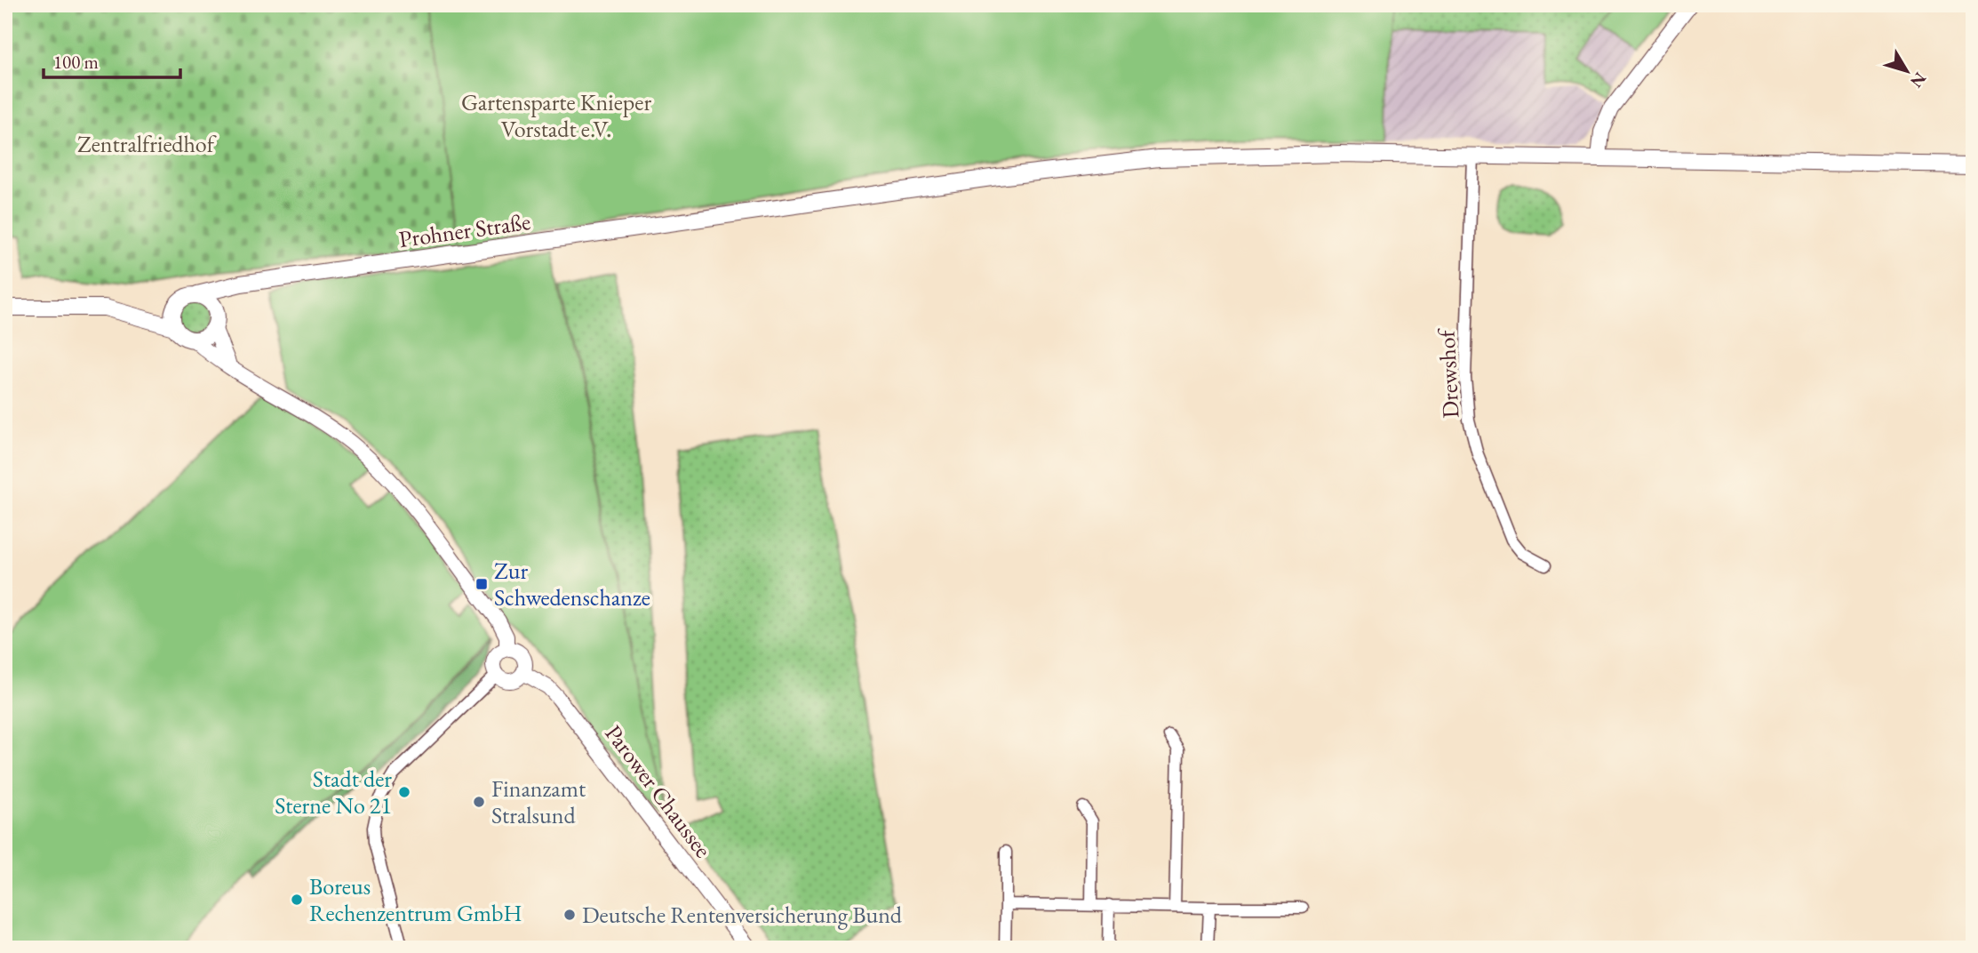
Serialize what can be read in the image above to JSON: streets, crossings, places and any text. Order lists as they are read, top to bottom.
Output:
{
  "streets": {
    "main road": ["Prohner Straße", "Parower Chaussee"],
    "street": ["Drewshof"]
  },
  "crossings": [
    ["Prohner Straße", "Drewshof"],
    ["Prohner Straße", "Parower Chaussee"]
  ],
  "parks": ["Gartensparte Knieper Vorstadt e.V.", "Zentralfriedhof"],
  "places": {
    "transit": ["Zur Schwedenschanze"],
    "other": [
      "Stadt der Sterne No 21",
      "Finanzamt Stralsund",
      "Boreus Rechenzentrum GmbH",
      "Deutsche Rentenversicherung Bund"
    ]
  },
  "scale_bar": "100 m",
  "north": "bottom right"
}
